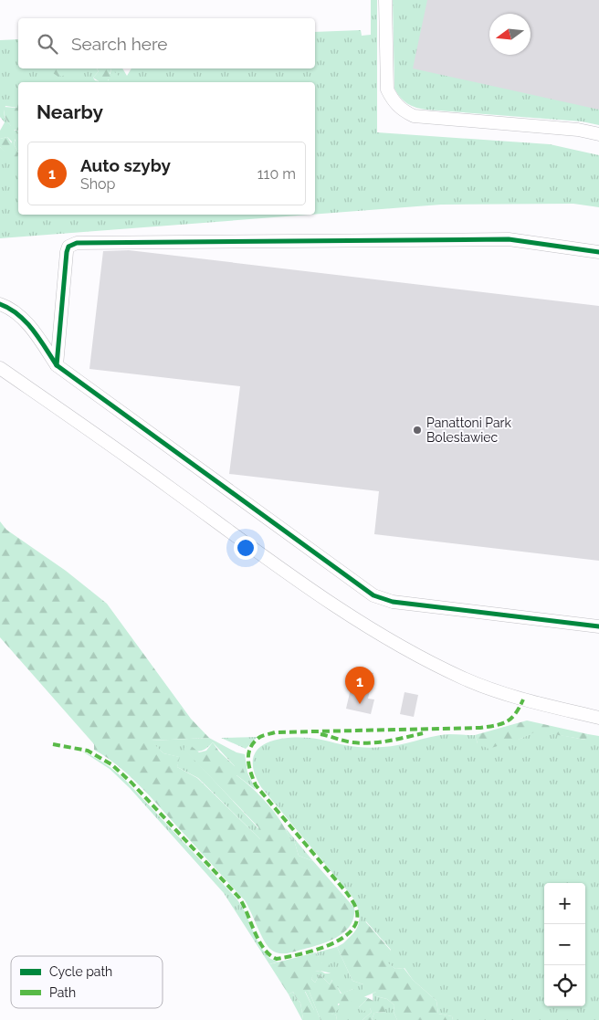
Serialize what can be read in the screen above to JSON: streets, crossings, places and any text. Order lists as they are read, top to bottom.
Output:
{
  "places": ["Panattoni Park Bolesławiec"],
  "legend": ["Cycle path", "Path"],
  "north": "left",
  "page": {
    "search": "Search here",
    "heading": "Nearby",
    "list": [
      {
        "mark": "1",
        "name": "Auto szyby",
        "note": "Shop",
        "value": "110 m"
      }
    ],
    "pins": "1",
    "map_buttons": ["+", "−"]
  }
}
